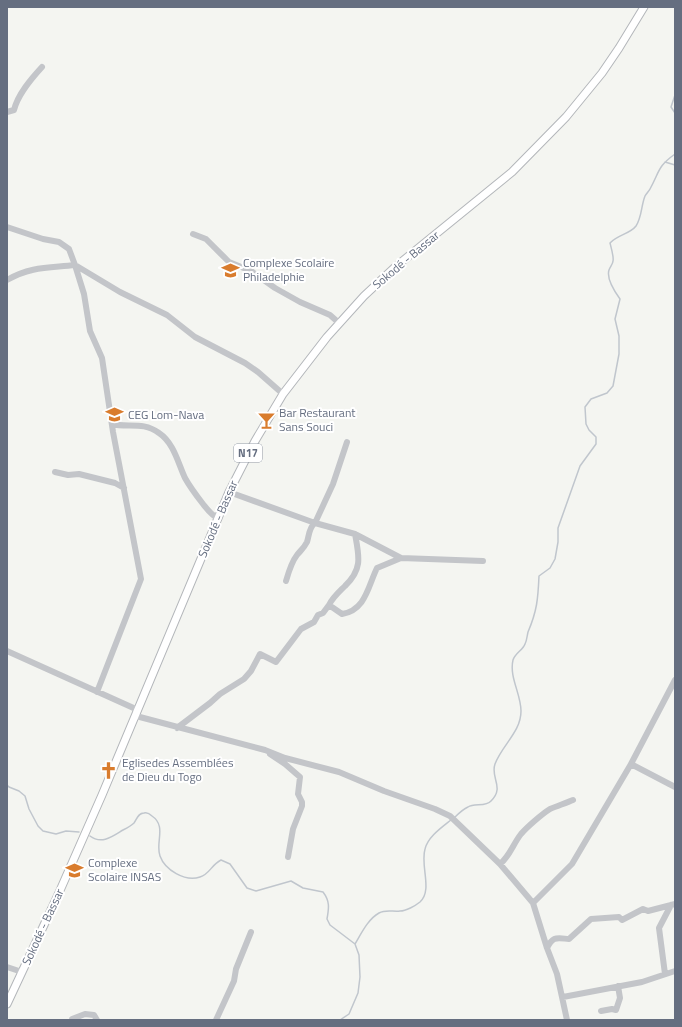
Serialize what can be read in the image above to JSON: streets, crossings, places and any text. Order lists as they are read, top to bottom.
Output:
{
  "streets": {
    "main road": ["Sokodé - Bassar", "N17"]
  },
  "places": {
    "school or university": ["Complexe Scolaire Philadelphie", "CEG Lom-Nava", "Complexe Scolaire INSAS"],
    "bar": ["Bar Restaurant Sans Souci"],
    "church": ["Eglisedes Assemblées de Dieu du Togo"]
  }
}
